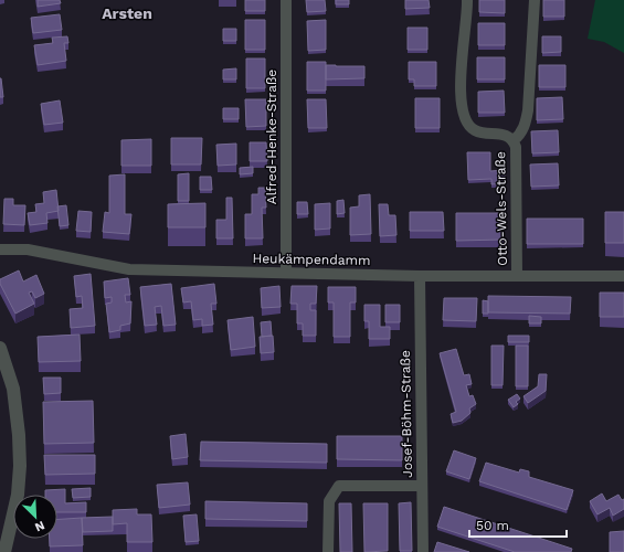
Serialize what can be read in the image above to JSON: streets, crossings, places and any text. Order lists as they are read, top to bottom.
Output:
{
  "streets": {
    "street": [
      "Alfred-Henke-Straße",
      "Otto-Wels-Straße",
      "Heukämpendamm",
      "Josef-Böhm-Straße"
    ]
  },
  "crossings": [
    ["Alfred-Henke-Straße", "Heukämpendamm"],
    ["Otto-Wels-Straße", "Heukämpendamm"],
    ["Heukämpendamm", "Josef-Böhm-Straße"]
  ],
  "districts": ["Arsten"],
  "scale_bar": "50 m",
  "north": "bottom right"
}
